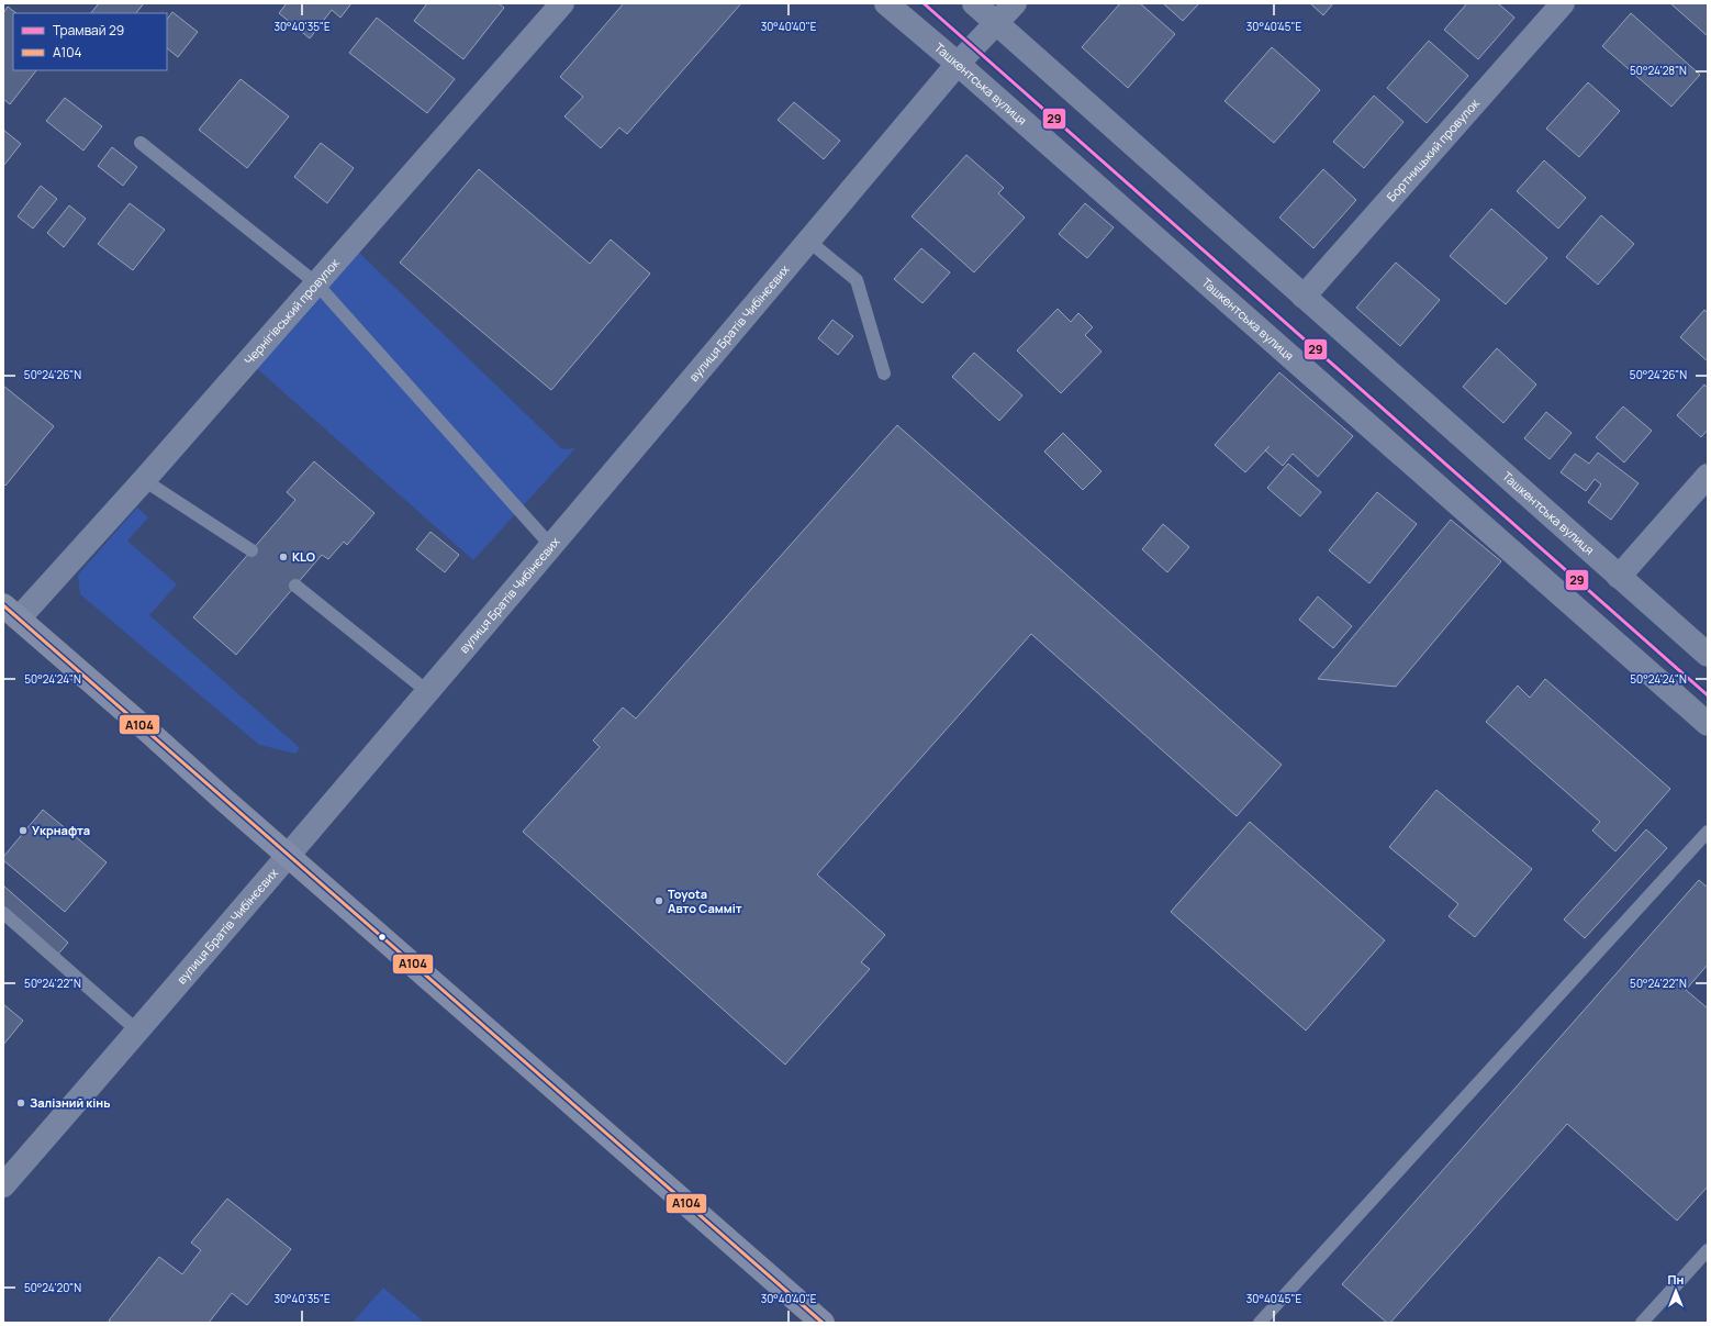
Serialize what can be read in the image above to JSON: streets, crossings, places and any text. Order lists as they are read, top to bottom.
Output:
{
  "streets": {
    "street": [
      "Ташкентська вулиця",
      "Бортницький провулок",
      "Чернігівський провулок",
      "вулиця Братів Чибінєєвих"
    ]
  },
  "crossings": [
    ["Ташкентська вулиця", "Бортницький провулок"],
    ["Ташкентська вулиця", "вулиця Братів Чибінєєвих"]
  ],
  "places": [
    "KLO",
    "Укрнафта",
    "Toyota Авто Самміт",
    "Залізний кінь"
  ],
  "lines": ["tram line 29", "transit line А104"],
  "legend": ["Трамвай 29", "А104"],
  "north": "top",
  "coordinates": [
    "30°40'35\"E",
    "30°40'40\"E",
    "30°40'45\"E",
    "50°24'28\"N",
    "50°24'26\"N",
    "50°24'24\"N",
    "50°24'22\"N",
    "50°24'20\"N"
  ]
}
